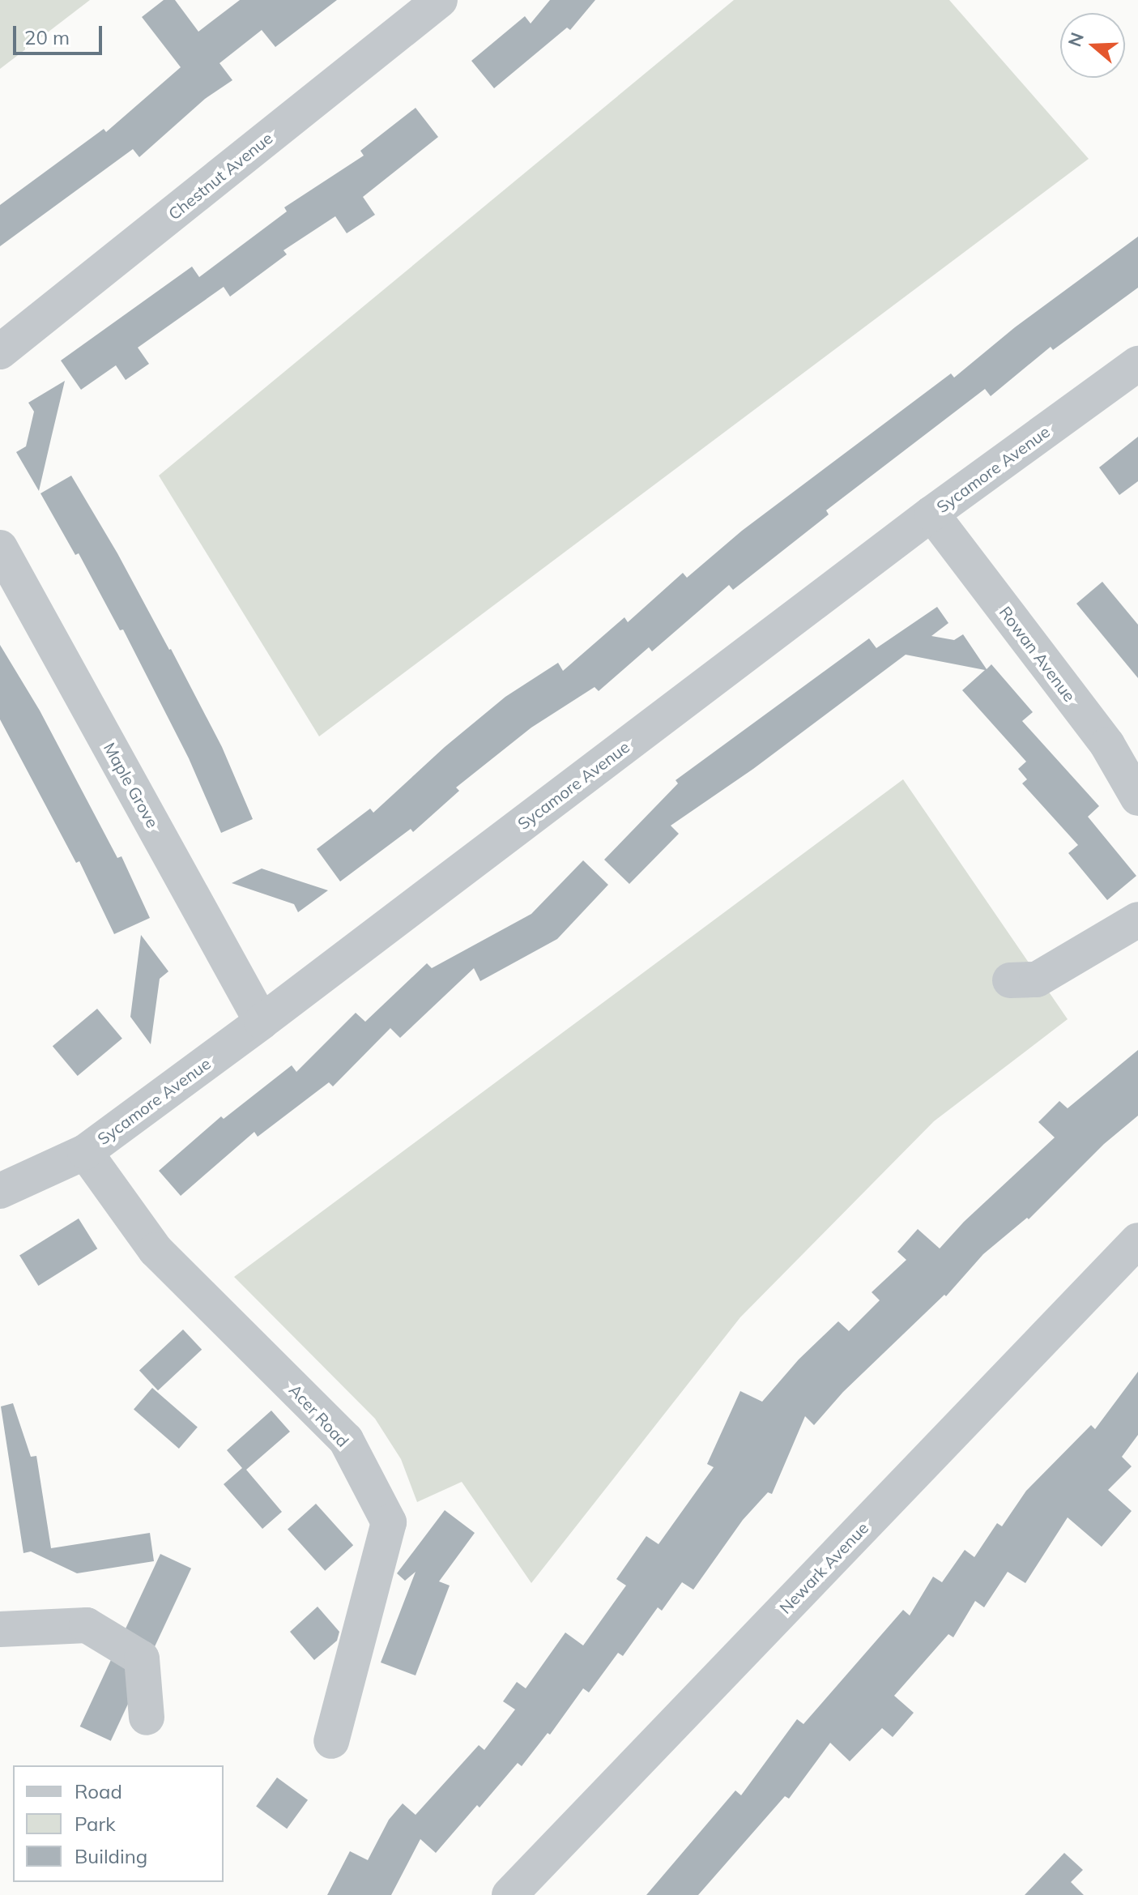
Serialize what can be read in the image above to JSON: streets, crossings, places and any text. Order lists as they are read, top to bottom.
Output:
{
  "streets": {
    "street": [
      "Chestnut Avenue",
      "Sycamore Avenue",
      "Rowan Avenue",
      "Maple Grove",
      "Acer Road",
      "Newark Avenue"
    ]
  },
  "crossings": [
    ["Sycamore Avenue", "Rowan Avenue"],
    ["Sycamore Avenue", "Maple Grove"],
    ["Sycamore Avenue", "Acer Road"]
  ],
  "legend": ["Road", "Park", "Building"],
  "scale_bar": "20 m",
  "north": "left"
}
